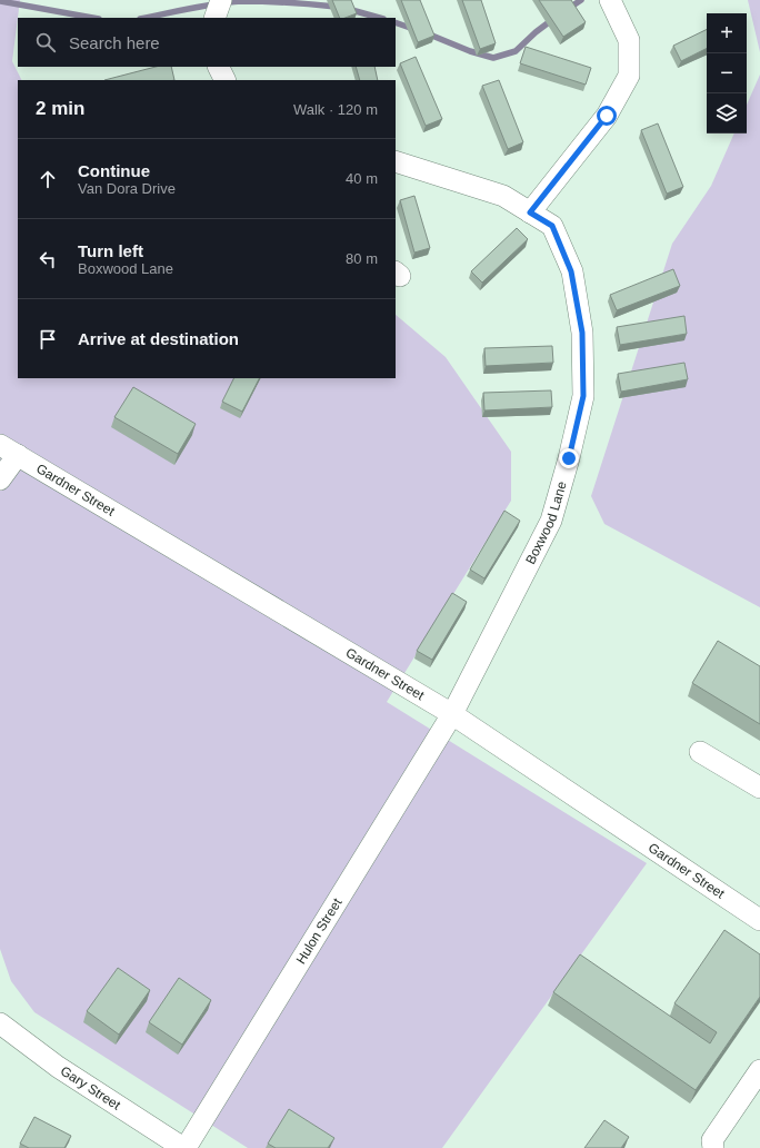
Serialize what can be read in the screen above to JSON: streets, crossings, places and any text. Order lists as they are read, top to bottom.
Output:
{
  "streets": {
    "street": [
      "Gardner Street",
      "Boxwood Lane",
      "Hulon Street",
      "Gary Street"
    ]
  },
  "crossings": [
    ["Gardner Street", "Boxwood Lane"],
    ["Gardner Street", "Hulon Street"],
    ["Boxwood Lane", "Hulon Street"],
    ["Hulon Street", "Gary Street"]
  ],
  "page": {
    "map_buttons": ["+", "−"],
    "search": "Search here",
    "heading": ["2 min", "Walk · 120 m"],
    "list": [
      ["Continue", "Van Dora Drive", "40 m"],
      ["Turn left", "Boxwood Lane", "80 m"],
      "Arrive at destination"
    ]
  }
}
